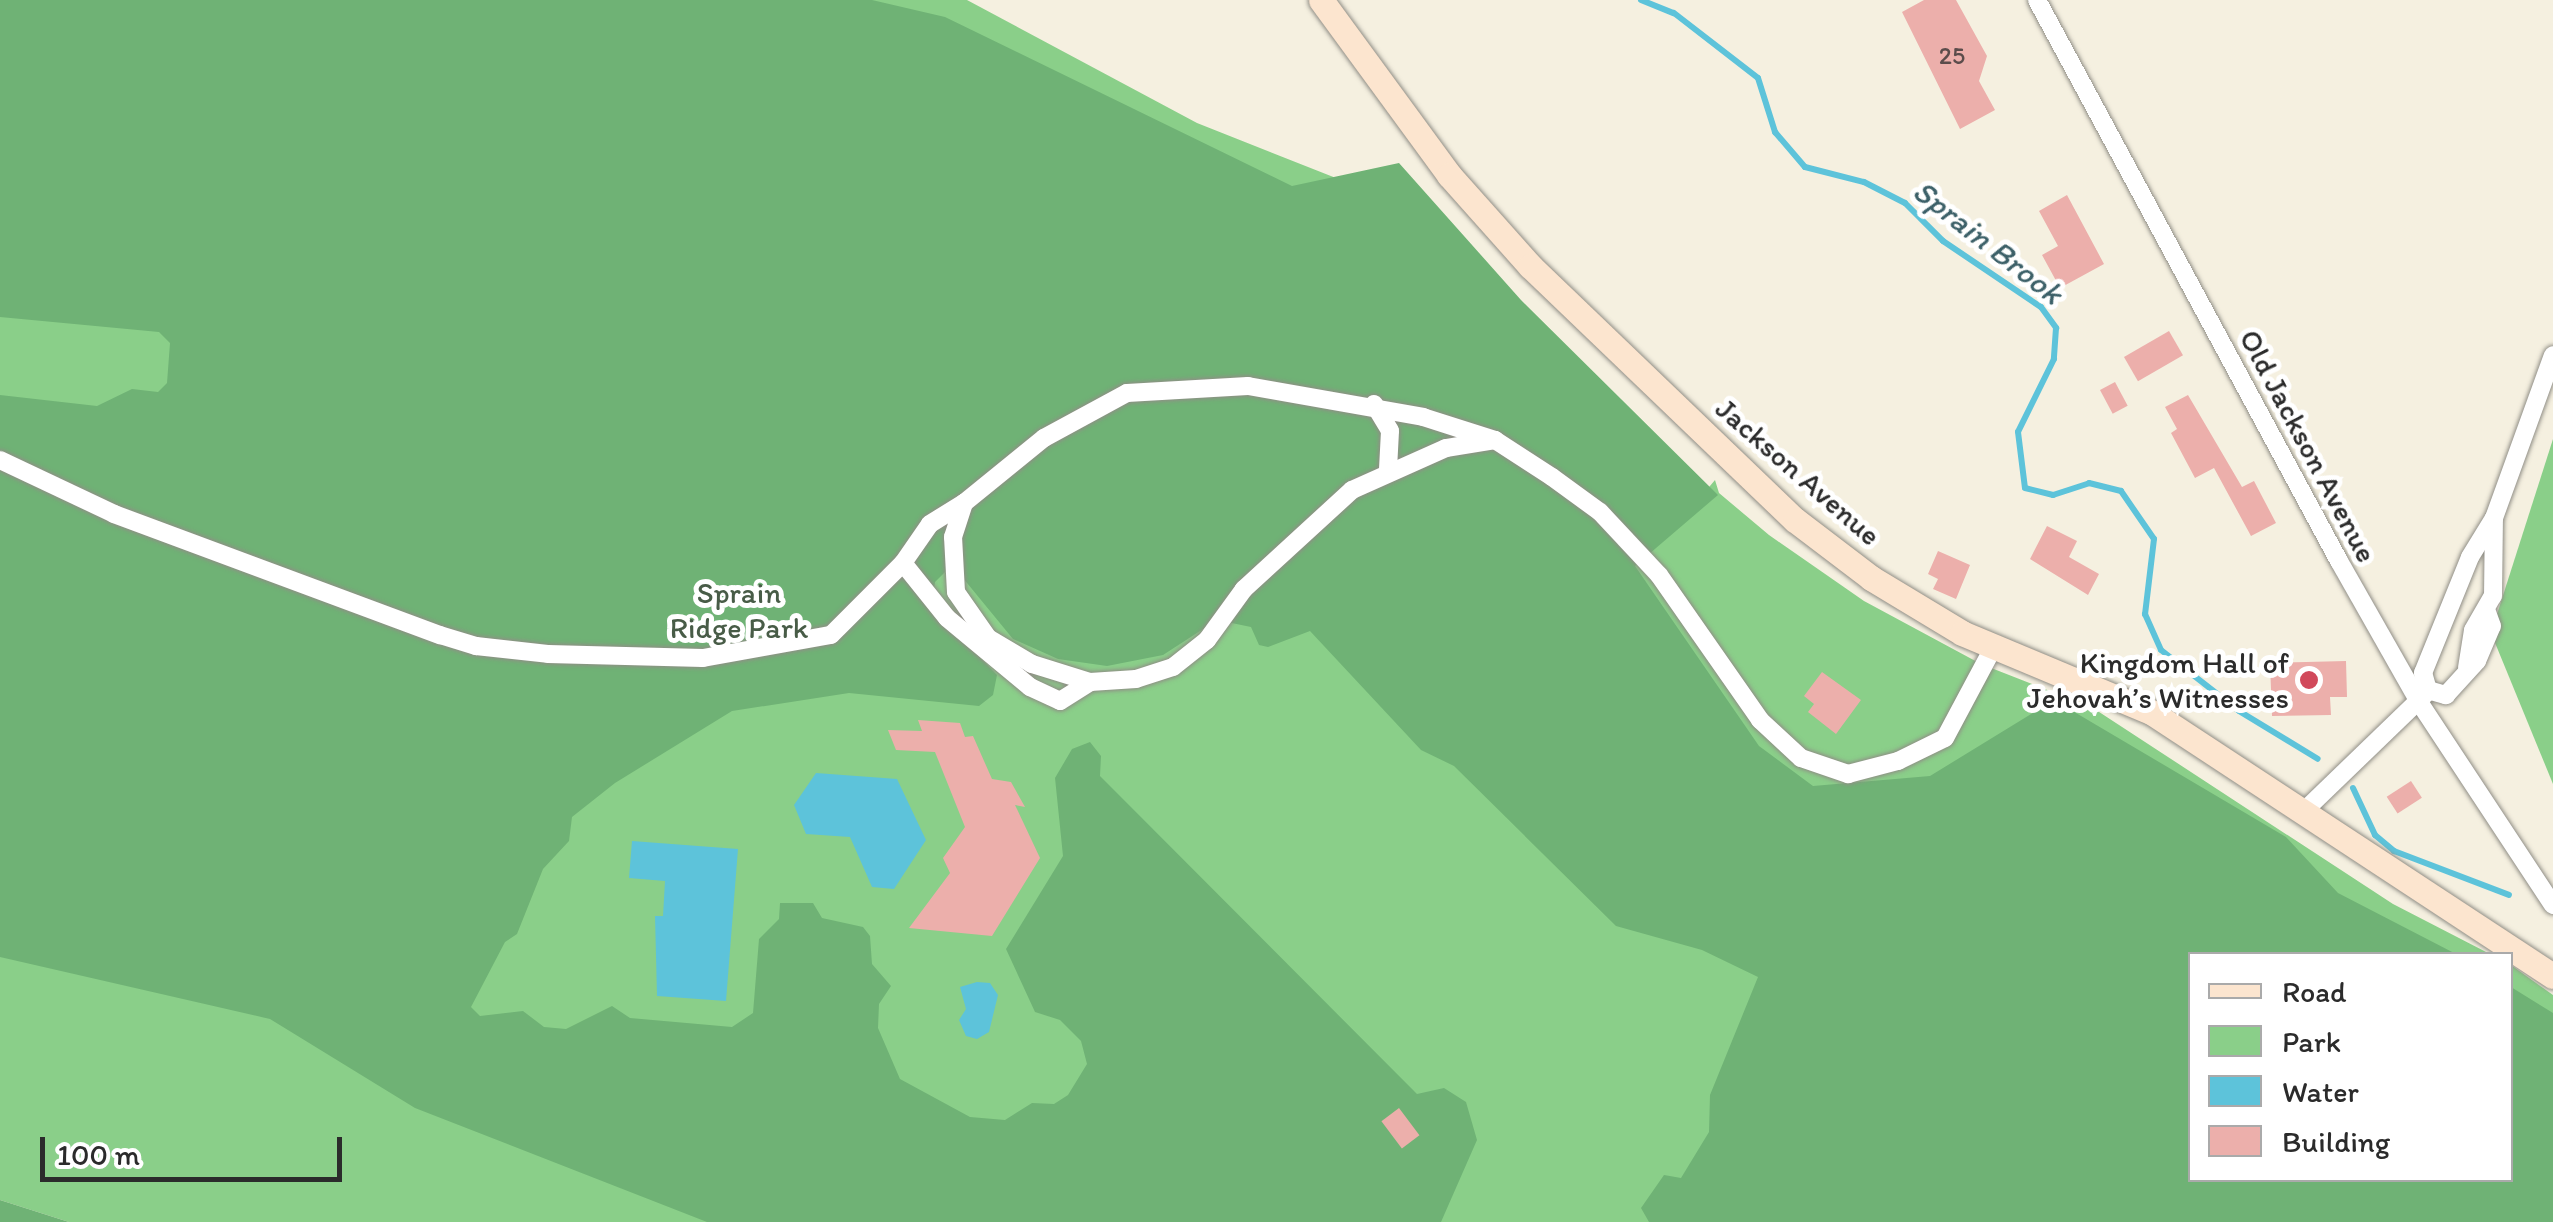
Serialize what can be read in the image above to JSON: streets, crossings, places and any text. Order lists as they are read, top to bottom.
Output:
{
  "streets": {
    "main road": ["Jackson Avenue"],
    "street": ["Old Jackson Avenue"]
  },
  "water": ["Sprain Brook"],
  "parks": ["Sprain Ridge Park"],
  "places": ["Kingdom Hall of Jehovah’s Witnesses"],
  "house_numbers": ["25"],
  "legend": [
    "Road",
    "Park",
    "Water",
    "Building"
  ],
  "scale_bar": "100 m"
}
